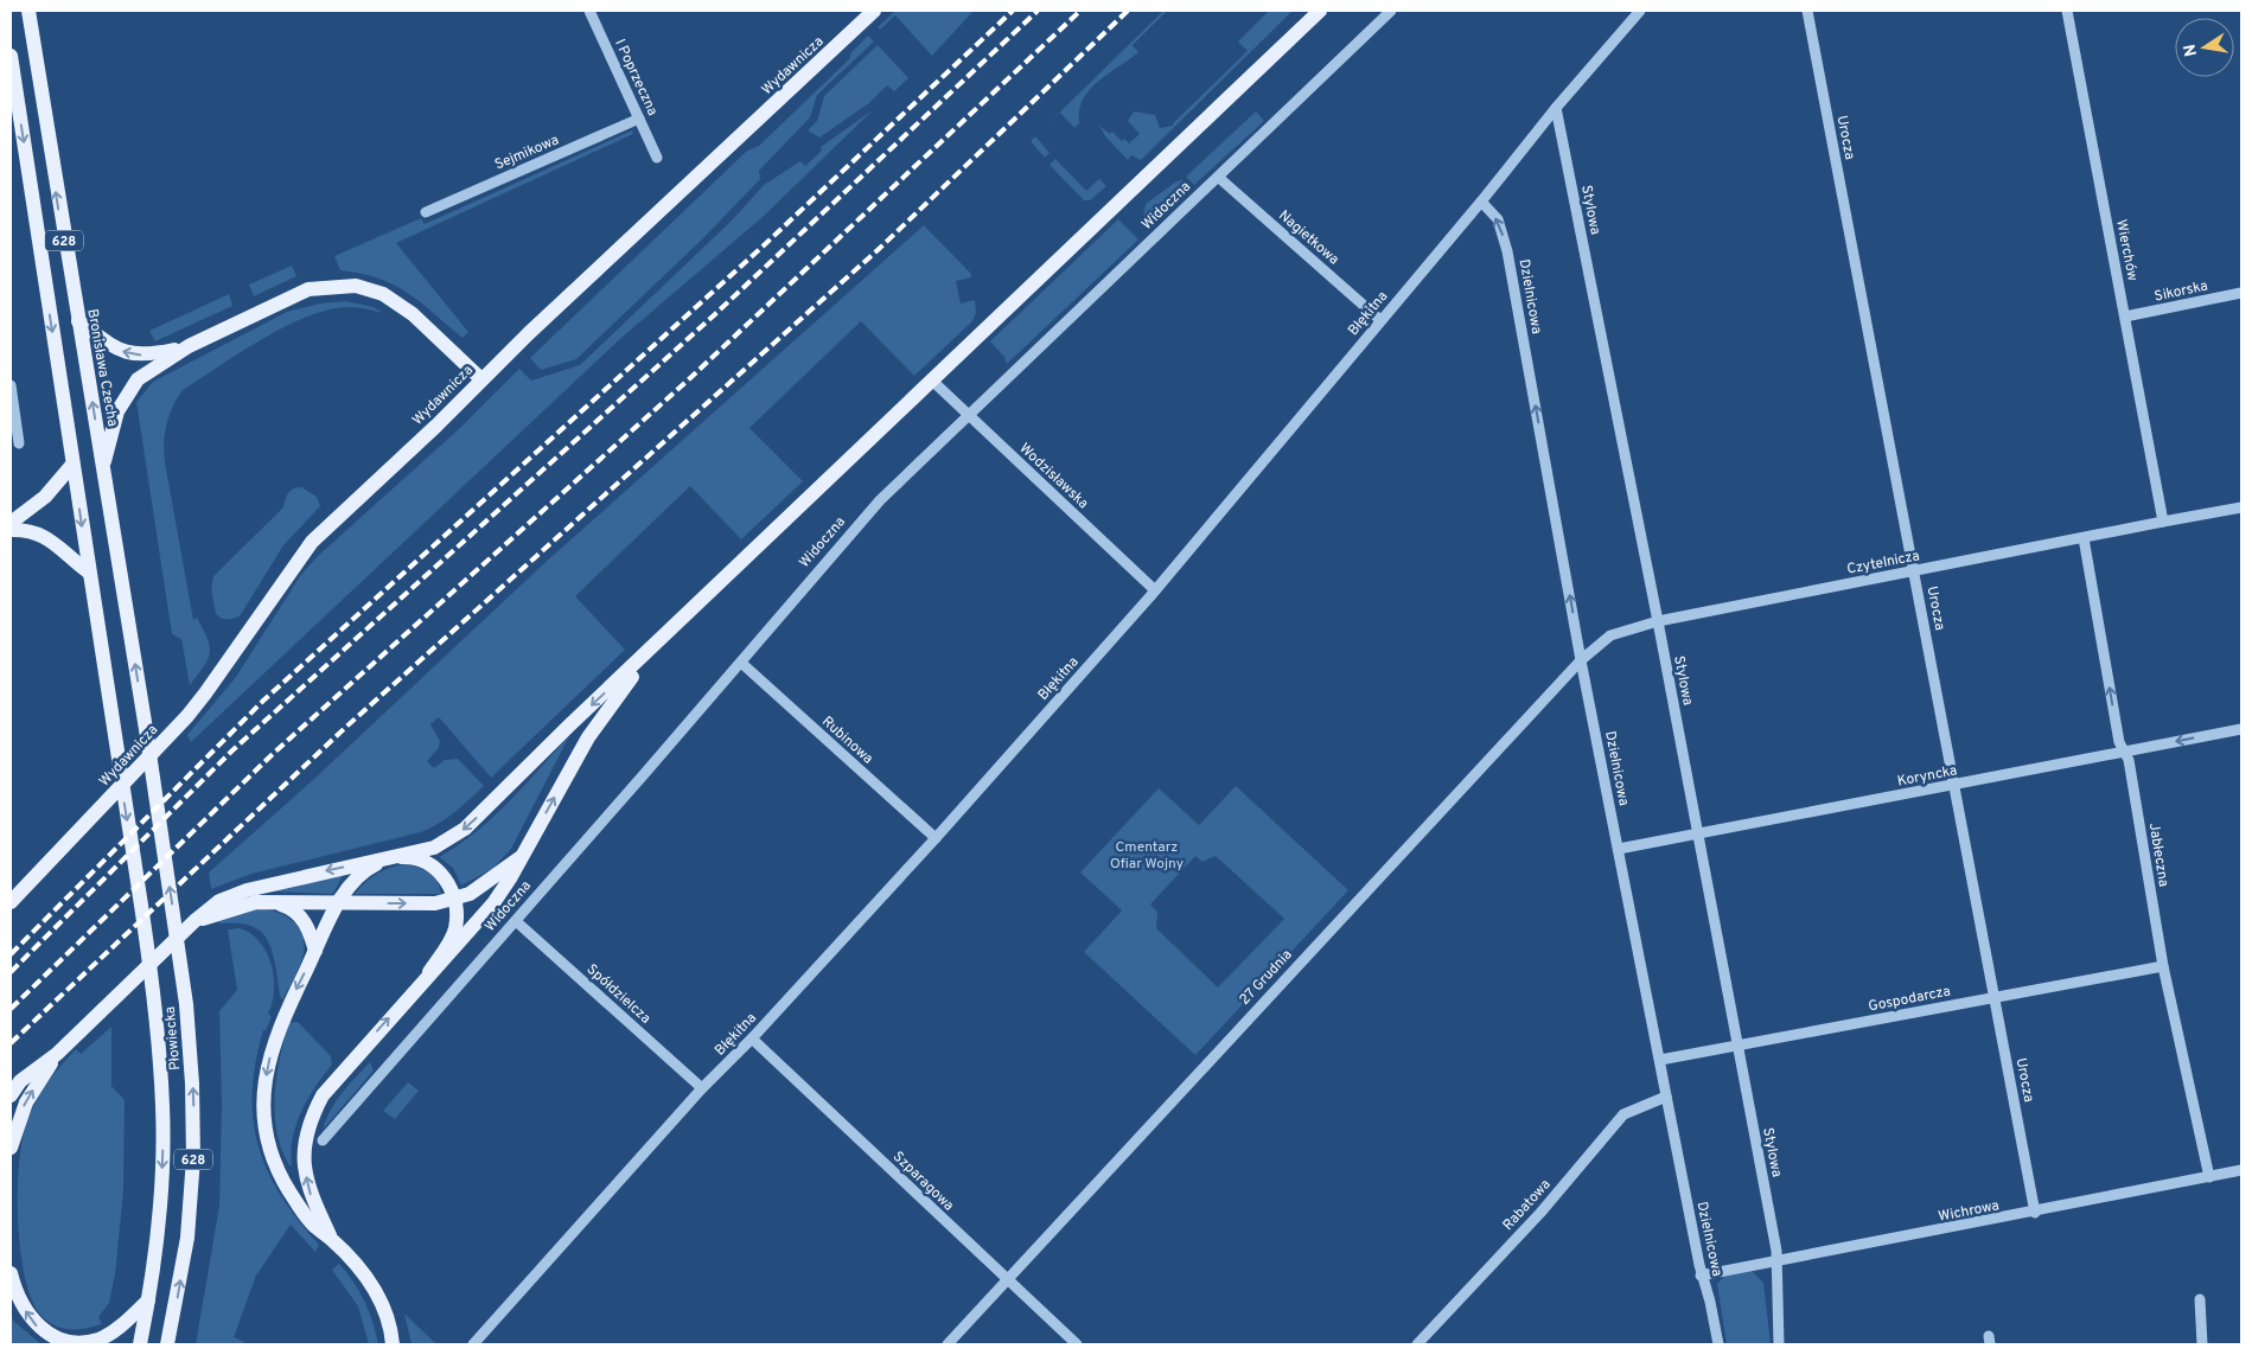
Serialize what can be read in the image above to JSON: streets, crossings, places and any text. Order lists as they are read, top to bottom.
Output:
{
  "streets": {
    "main road": [
      "Wydawnicza",
      "Widoczna",
      "628",
      "Bronisława Czecha",
      "Płowiecka"
    ],
    "street": [
      "I Poprzeczna",
      "Urocza",
      "Sejmikowa",
      "Stylowa",
      "Nagietkowa",
      "Wierchów",
      "Sikorska",
      "Dzielnicowa",
      "Błękitna",
      "Wodzisławska",
      "Czytelnicza",
      "Rubinowa",
      "Koryncka",
      "Jabłeczna",
      "27 Grudnia",
      "Spółdzielcza",
      "Gospodarcza",
      "Szparagowa",
      "Rabatowa",
      "Wichrowa"
    ]
  },
  "crossings": [
    ["I Poprzeczna", "Sejmikowa"],
    ["Urocza", "Czytelnicza"],
    ["Urocza", "Koryncka"],
    ["Urocza", "Gospodarcza"],
    ["Urocza", "Wichrowa"],
    ["Widoczna", "Nagietkowa"],
    ["Widoczna", "Wodzisławska"],
    ["Widoczna", "Rubinowa"],
    ["Widoczna", "Spółdzielcza"],
    ["Stylowa", "Błękitna"],
    ["Stylowa", "Czytelnicza"],
    ["Stylowa", "Koryncka"],
    ["Stylowa", "Gospodarcza"],
    ["Stylowa", "Wichrowa"],
    ["Nagietkowa", "Błękitna"],
    ["628", "Płowiecka"],
    ["Wierchów", "Sikorska"],
    ["Wierchów", "Czytelnicza"],
    ["Dzielnicowa", "Błękitna"],
    ["Dzielnicowa", "Koryncka"],
    ["Dzielnicowa", "27 Grudnia"],
    ["Dzielnicowa", "Gospodarcza"],
    ["Dzielnicowa", "Rabatowa"],
    ["Dzielnicowa", "Wichrowa"],
    ["Błękitna", "Wodzisławska"],
    ["Błękitna", "Rubinowa"],
    ["Błękitna", "Spółdzielcza"],
    ["Błękitna", "Szparagowa"],
    ["Bronisława Czecha", "Płowiecka"],
    ["Czytelnicza", "Jabłeczna"],
    ["Czytelnicza", "27 Grudnia"],
    ["Koryncka", "Jabłeczna"],
    ["Jabłeczna", "Gospodarcza"],
    ["Jabłeczna", "Wichrowa"],
    ["27 Grudnia", "Szparagowa"]
  ],
  "one_way": ["Dzielnicowa"],
  "parks": ["Cmentarz Ofiar Wojny"],
  "north": "left"
}
